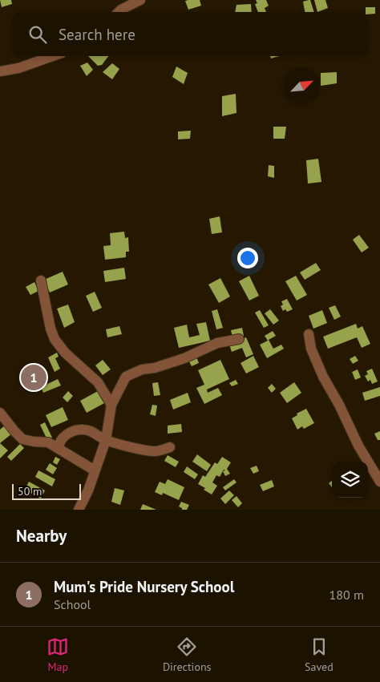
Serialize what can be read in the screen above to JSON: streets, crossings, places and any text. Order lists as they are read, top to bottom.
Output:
{
  "scale_bar": "50 m",
  "north": "top right",
  "page": {
    "search": "Search here",
    "pins": "1",
    "scale": "50 m",
    "heading": "Nearby",
    "list": [
      {
        "mark": "1",
        "name": "Mum's Pride Nursery School",
        "note": "School",
        "value": "180 m"
      }
    ],
    "nav": ["Map", "Directions", "Saved"]
  }
}
